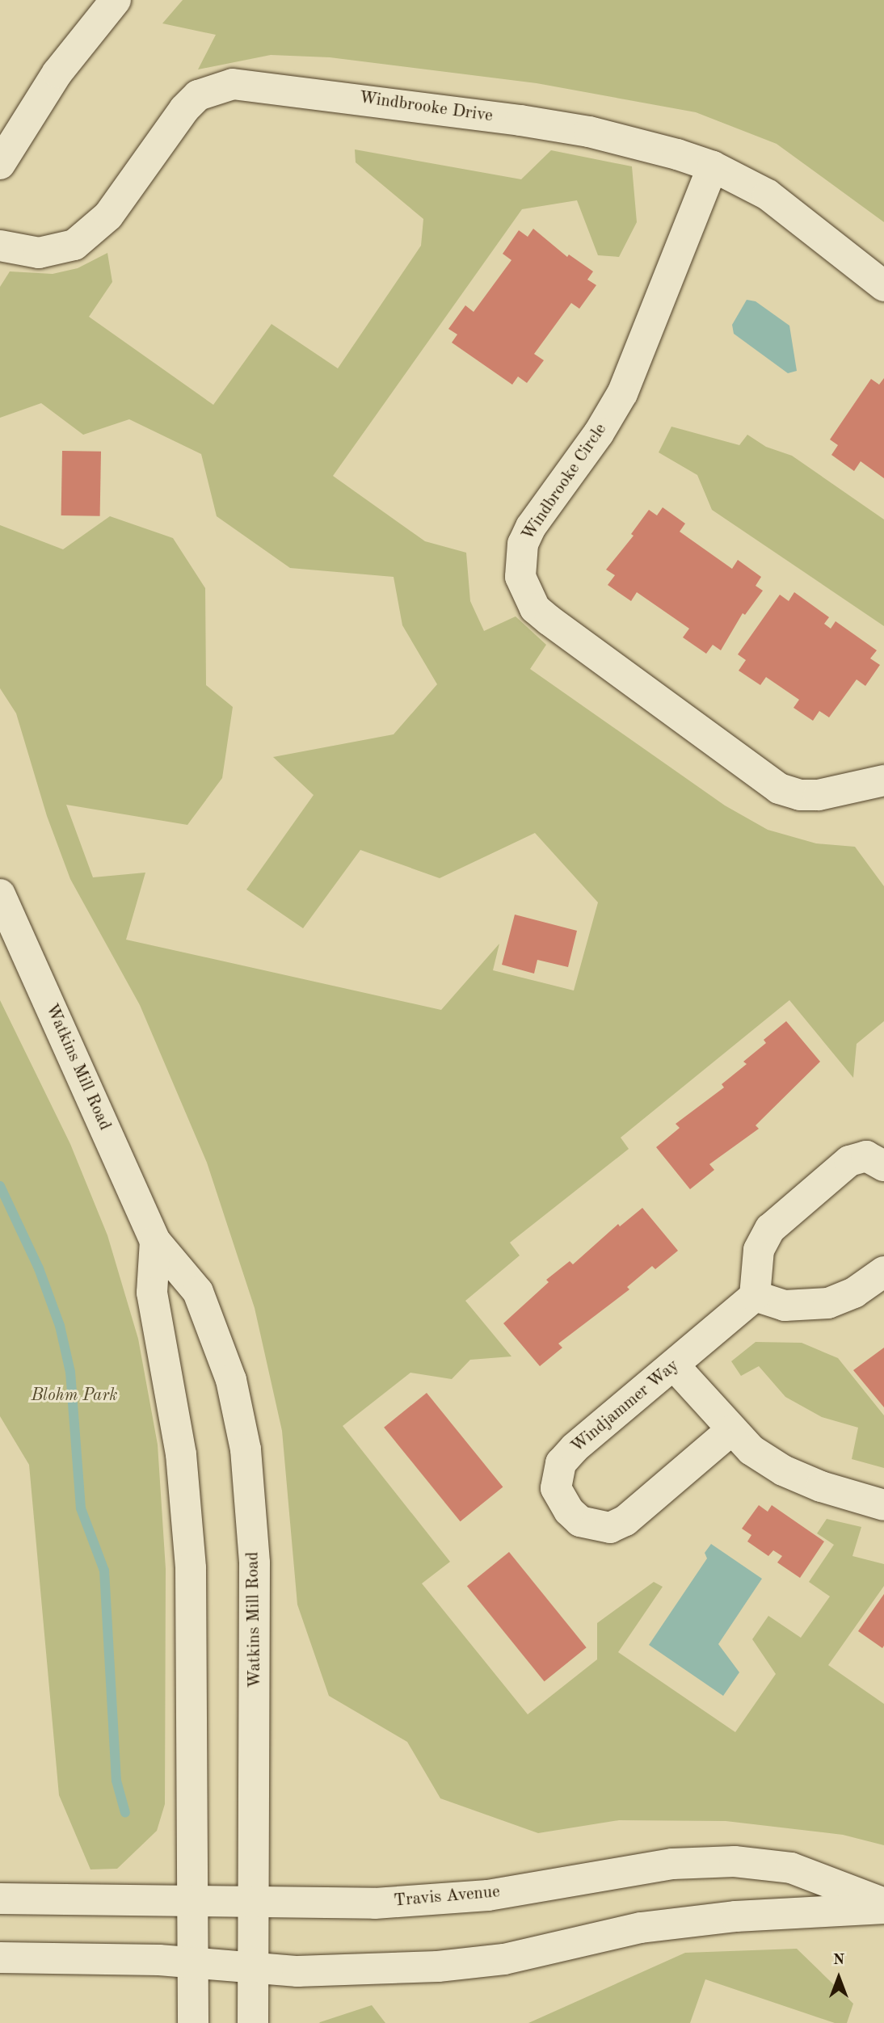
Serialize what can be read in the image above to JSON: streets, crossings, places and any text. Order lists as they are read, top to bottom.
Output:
{
  "streets": {
    "street": [
      "Windbrooke Drive",
      "Windbrooke Circle",
      "Watkins Mill Road",
      "Windjammer Way",
      "Travis Avenue"
    ]
  },
  "crossings": [
    ["Windbrooke Drive", "Windbrooke Circle"],
    ["Watkins Mill Road", "Travis Avenue"]
  ],
  "parks": ["Blohm Park"],
  "north": "top"
}
